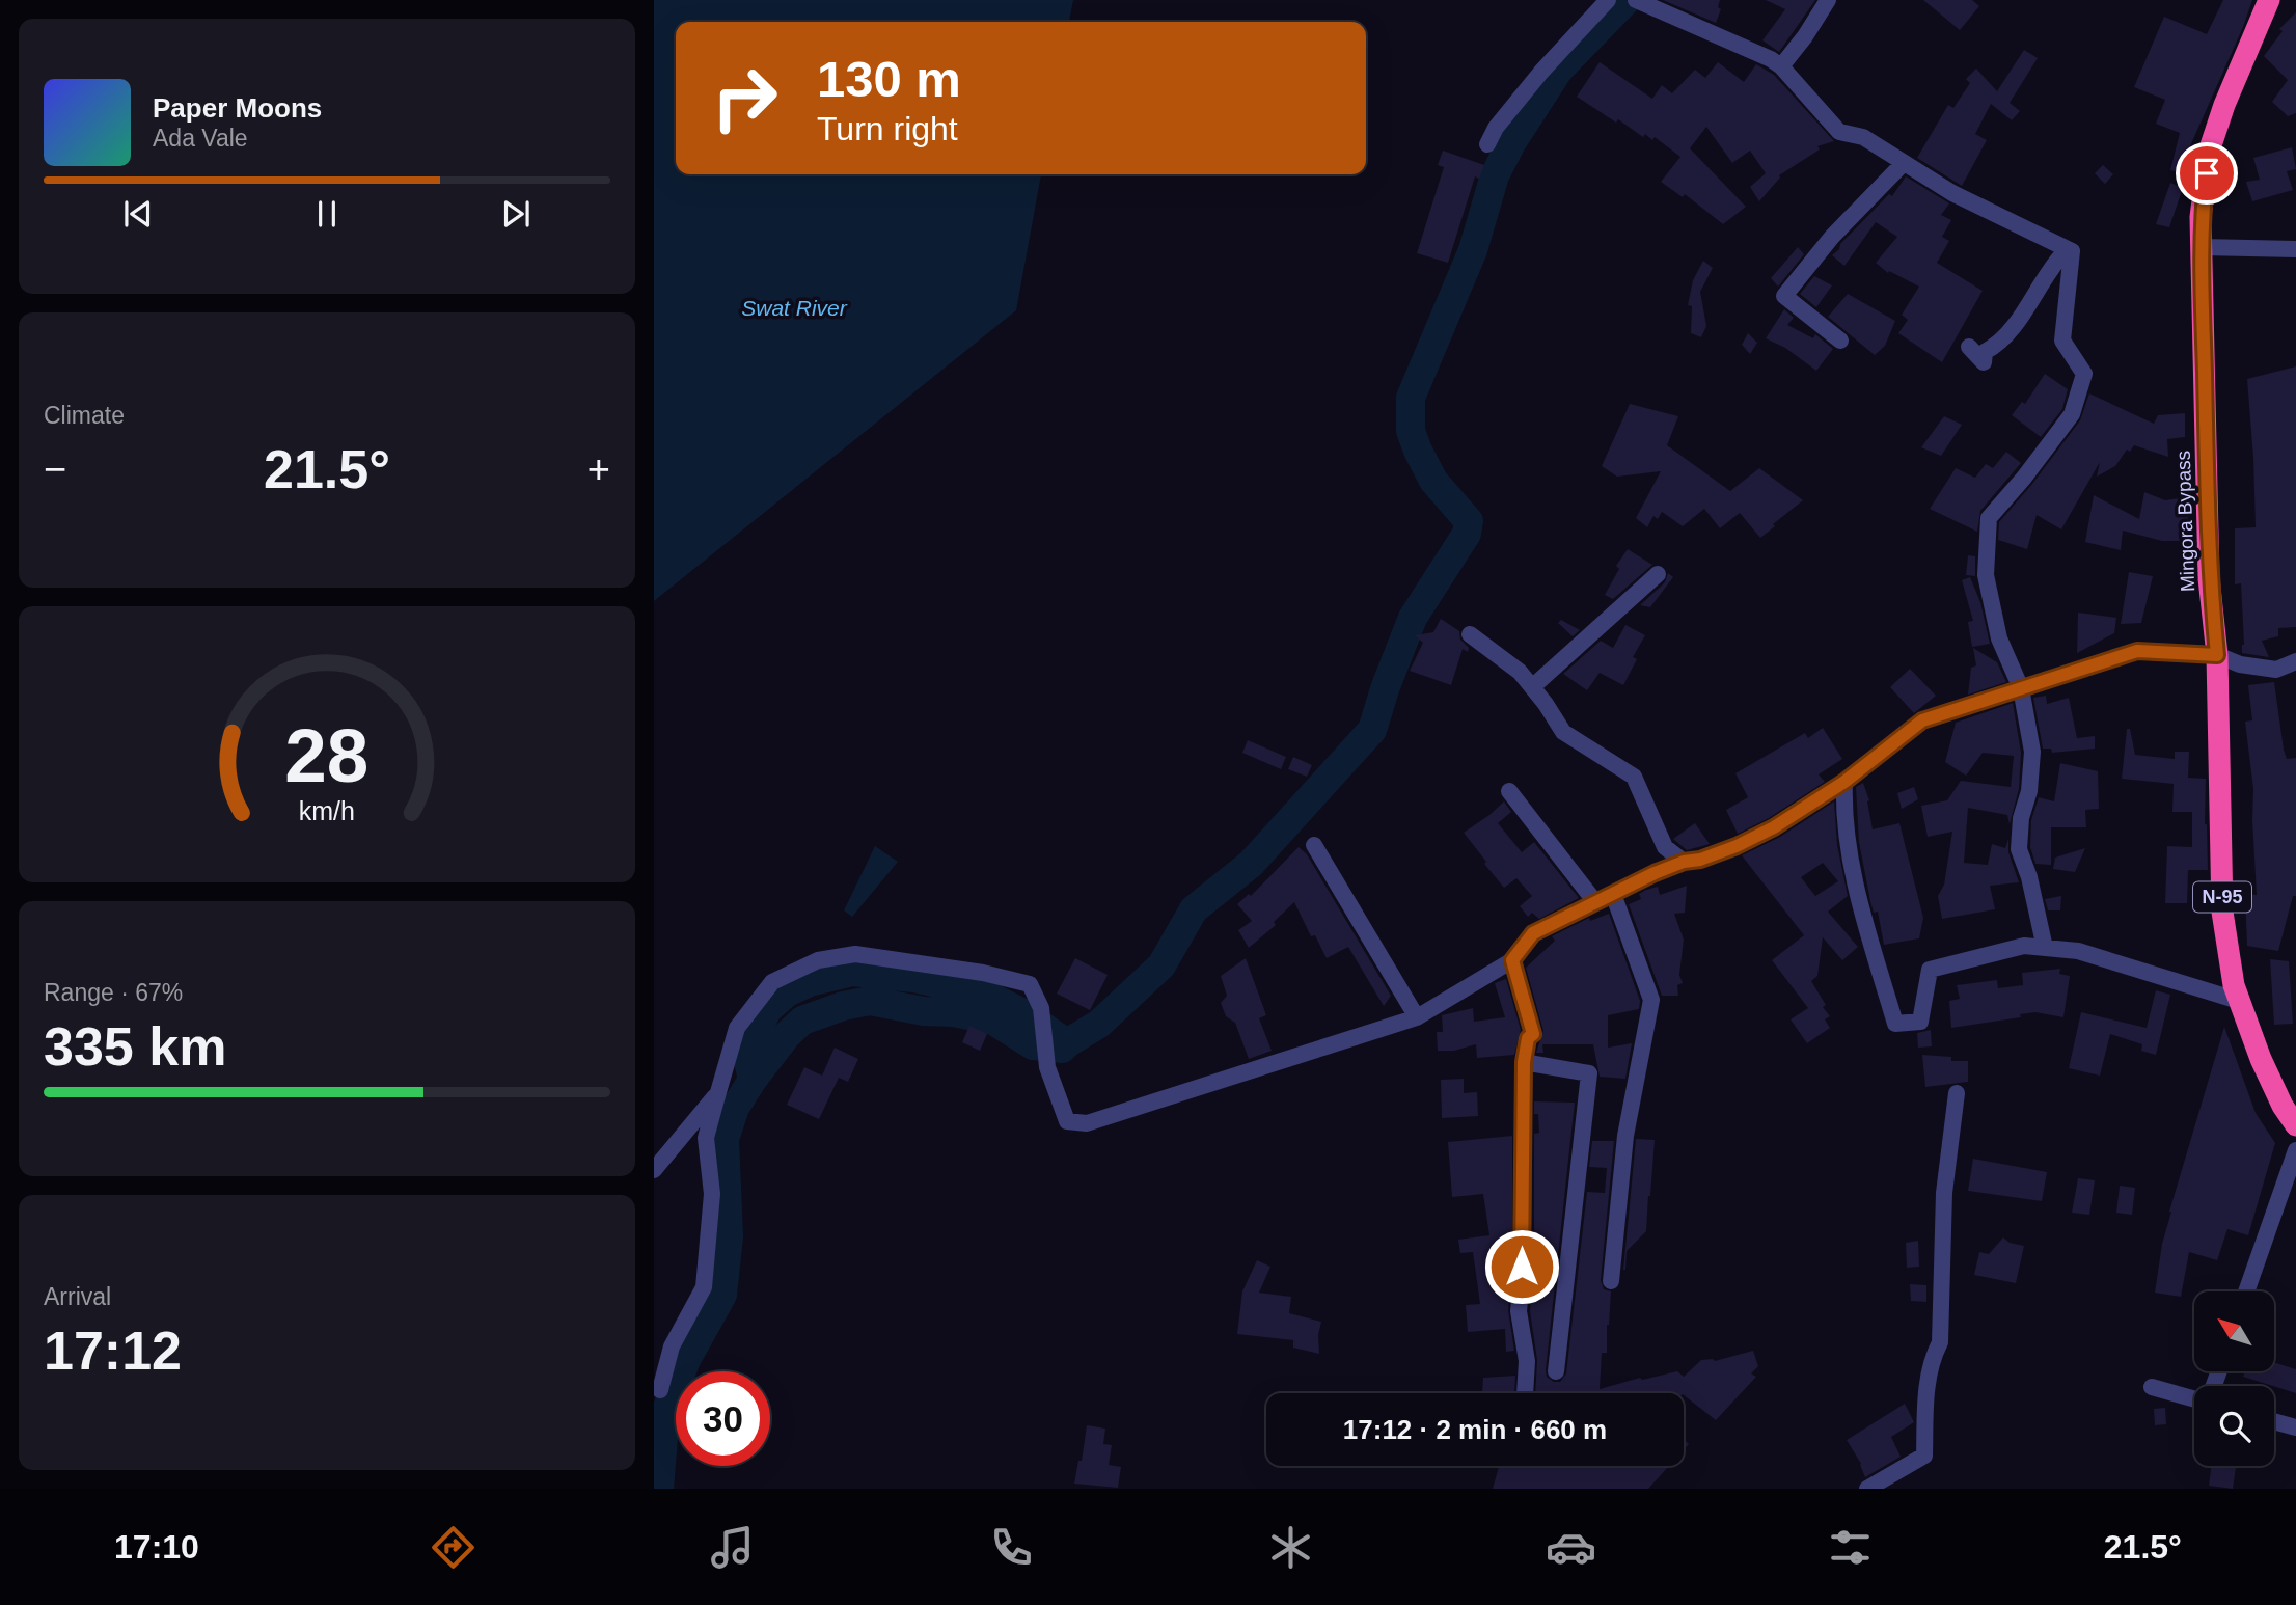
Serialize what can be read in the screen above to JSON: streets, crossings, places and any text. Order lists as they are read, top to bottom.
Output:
{
  "streets": {
    "highway": ["Mingora Bypass", "N-95"]
  },
  "water": ["Swat River"],
  "north": "top left",
  "page": {
    "turn": ["130 m", "Turn right"],
    "song": ["Paper Moons", "Ada Vale"],
    "tile": [
      "Climate",
      ["Range · 67%", "335 km"],
      ["Arrival", "17:12"]
    ],
    "heat": ["−", "21.5°", "+"],
    "limit": "30",
    "trip": "17:12 · 2 min · 660 m",
    "tabs": ["17:10", "21.5°"],
    "gauge": ["28", "km/h"]
  }
}
